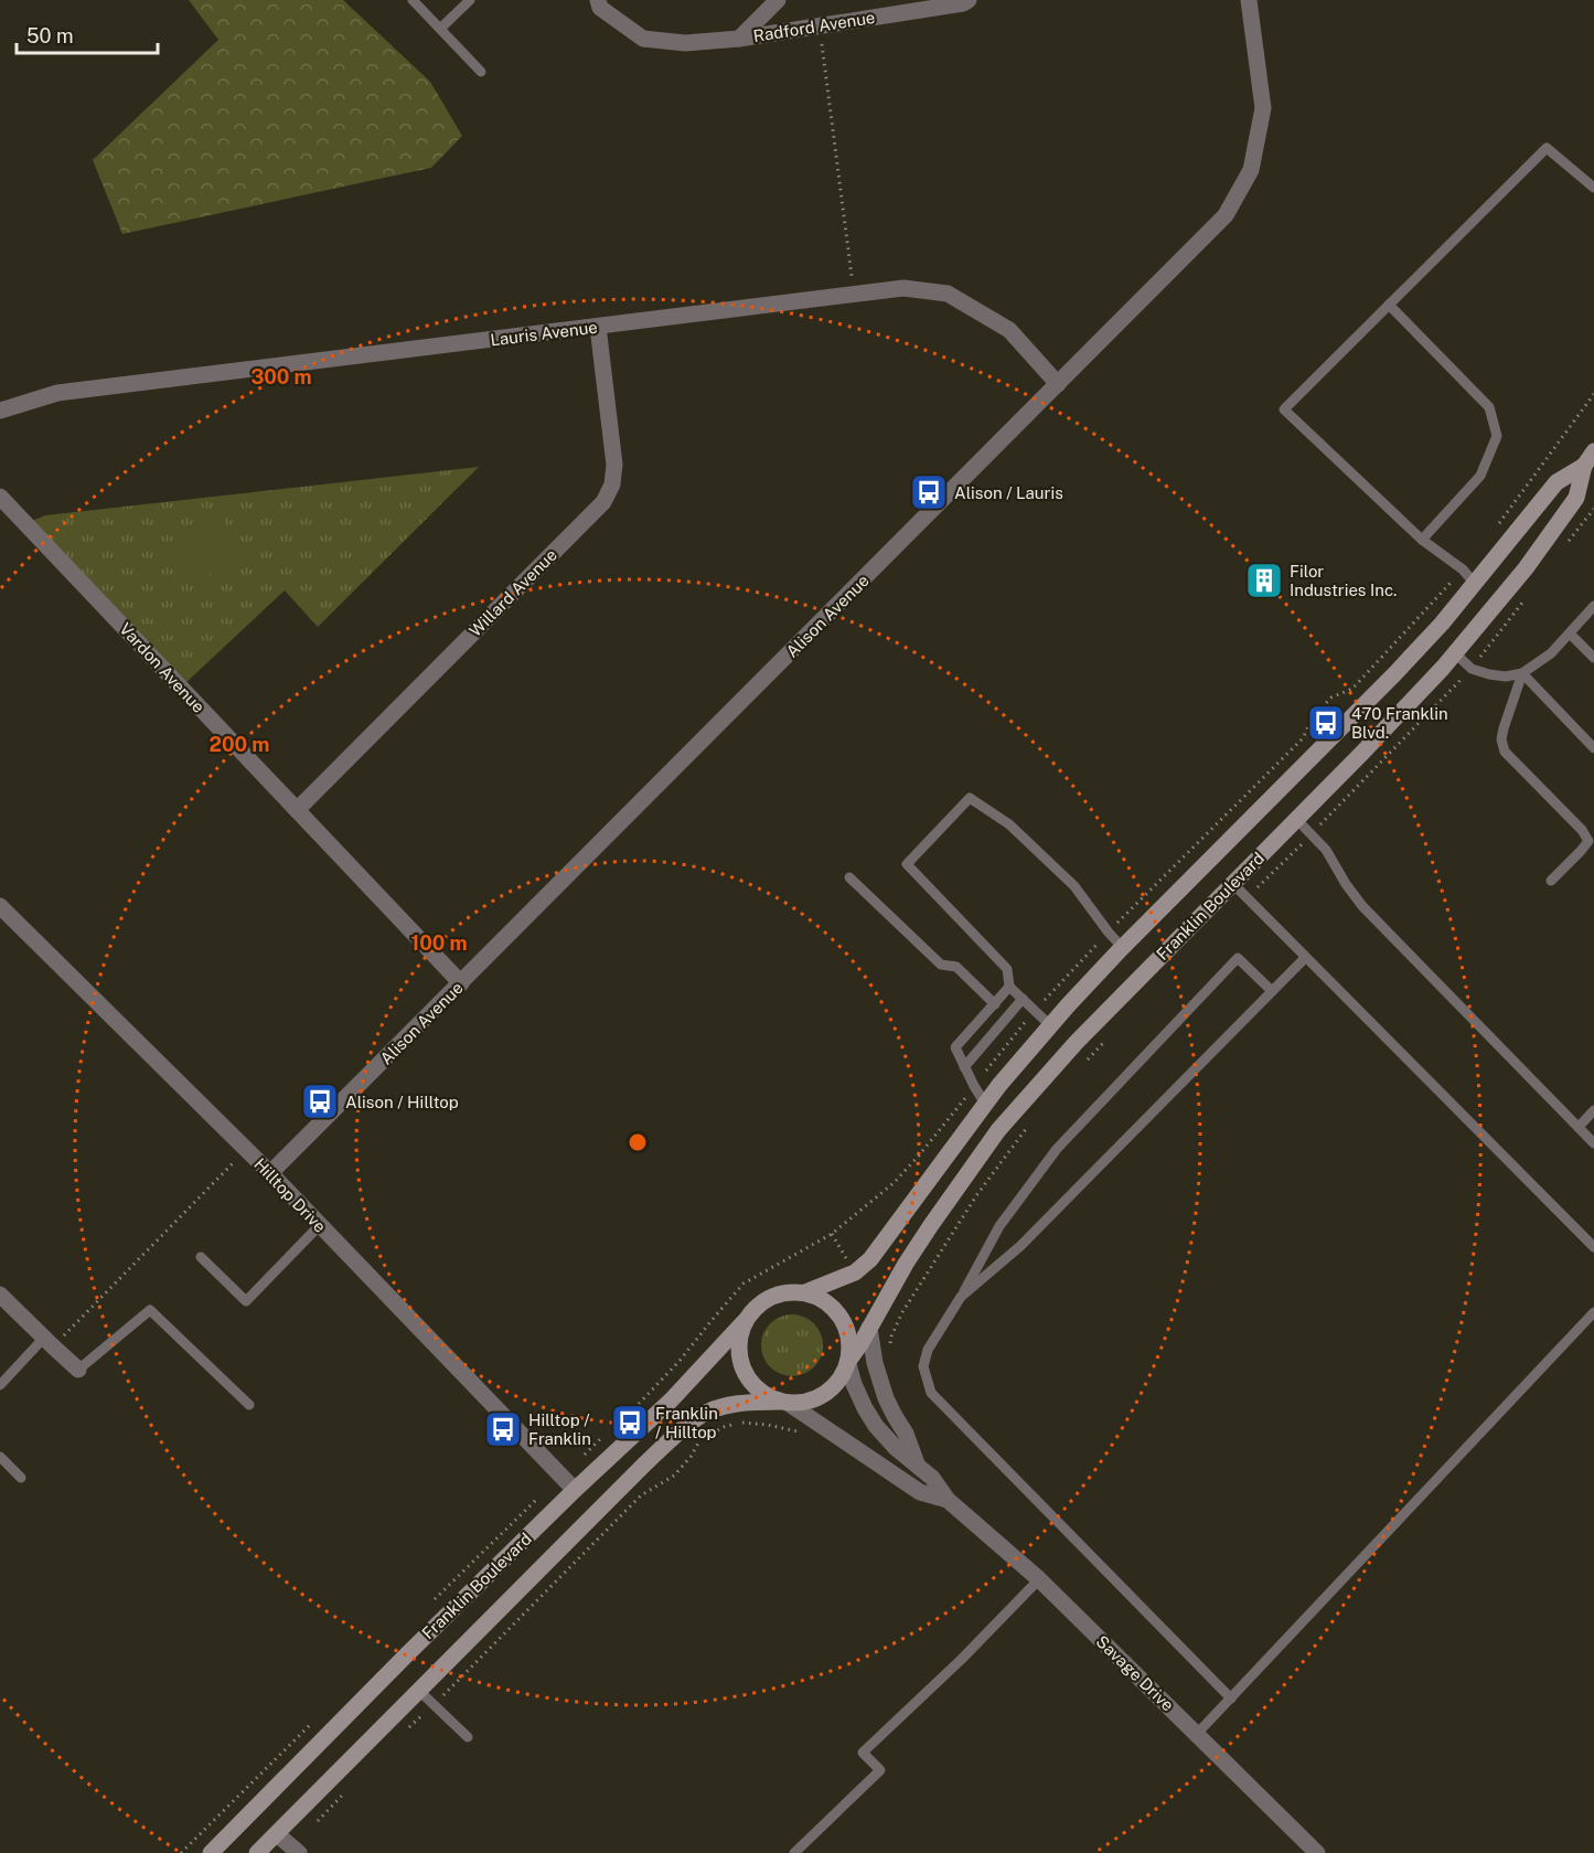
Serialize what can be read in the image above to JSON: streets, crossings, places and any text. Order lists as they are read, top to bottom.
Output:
{
  "streets": {
    "main road": ["Franklin Boulevard"],
    "street": [
      "Radford Avenue",
      "Lauris Avenue",
      "Willard Avenue",
      "Alison Avenue",
      "Vardon Avenue",
      "Hilltop Drive",
      "Savage Drive"
    ]
  },
  "crossings": [
    ["Lauris Avenue", "Willard Avenue"],
    ["Lauris Avenue", "Alison Avenue"],
    ["Willard Avenue", "Vardon Avenue"],
    ["Alison Avenue", "Vardon Avenue"],
    ["Alison Avenue", "Hilltop Drive"],
    ["Franklin Boulevard", "Hilltop Drive"],
    ["Franklin Boulevard", "Savage Drive"]
  ],
  "places": {
    "bus stop": [
      "Alison / Lauris",
      "470 Franklin Blvd.",
      "Alison / Hilltop",
      "Franklin / Hilltop",
      "Hilltop / Franklin"
    ],
    "building": ["Filor Industries Inc."]
  },
  "scale_bar": "50 m",
  "rings": ["300 m", "200 m", "100 m"]
}
